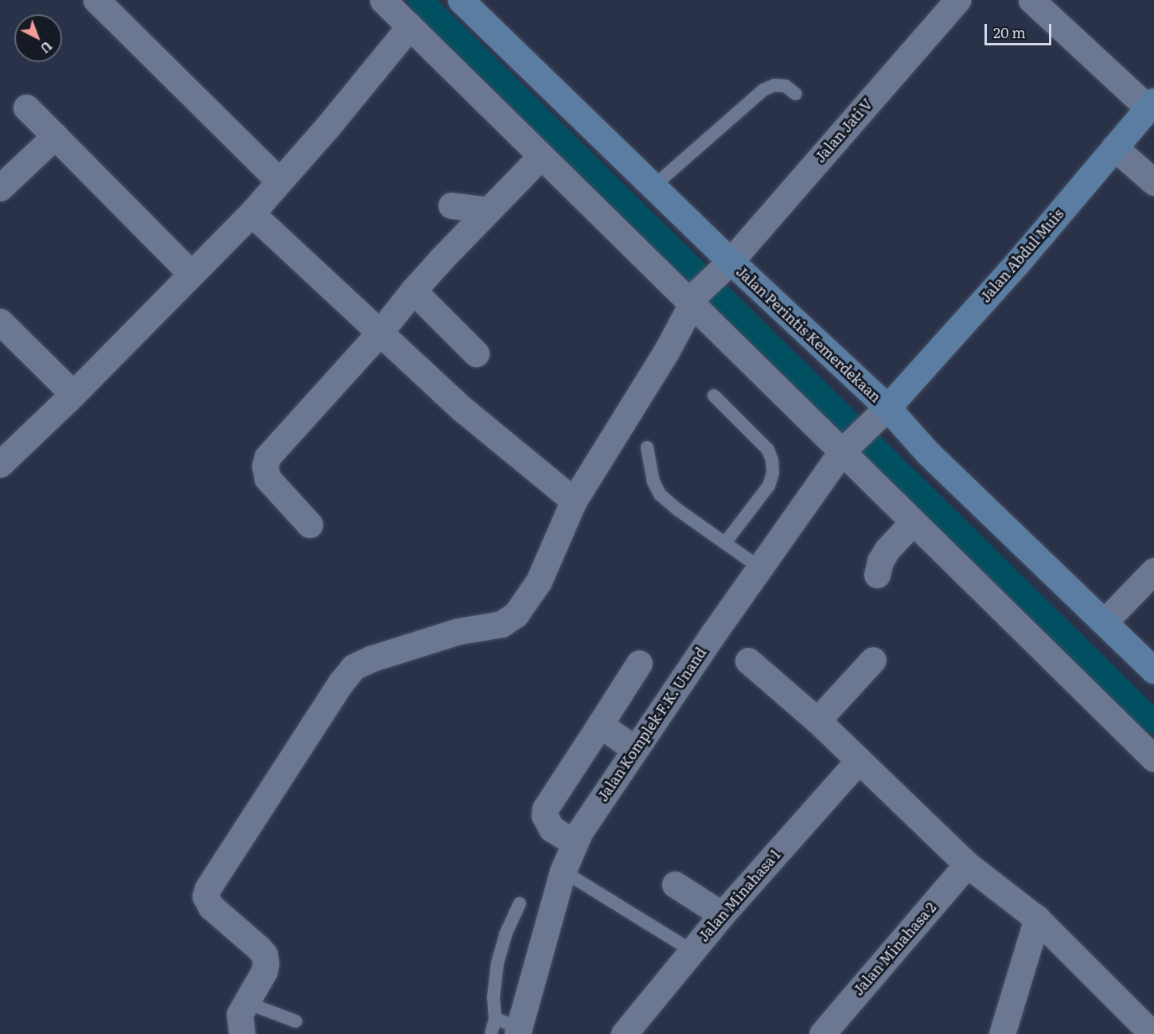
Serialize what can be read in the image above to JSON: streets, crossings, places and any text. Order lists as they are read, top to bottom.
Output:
{
  "streets": {
    "main road": ["Jalan Abdul Muis", "Jalan Perintis Kemerdekaan"],
    "street": [
      "Jalan Jati V",
      "Jalan Komplek F.K. Unand",
      "Jalan Minahasa 1",
      "Jalan Minahasa 2"
    ]
  },
  "crossings": [
    ["Jalan Jati V", "Jalan Perintis Kemerdekaan"],
    ["Jalan Abdul Muis", "Jalan Perintis Kemerdekaan"],
    ["Jalan Abdul Muis", "Jalan Komplek F.K. Unand"],
    ["Jalan Perintis Kemerdekaan", "Jalan Komplek F.K. Unand"]
  ],
  "scale_bar": "20 m",
  "north": "bottom right"
}
